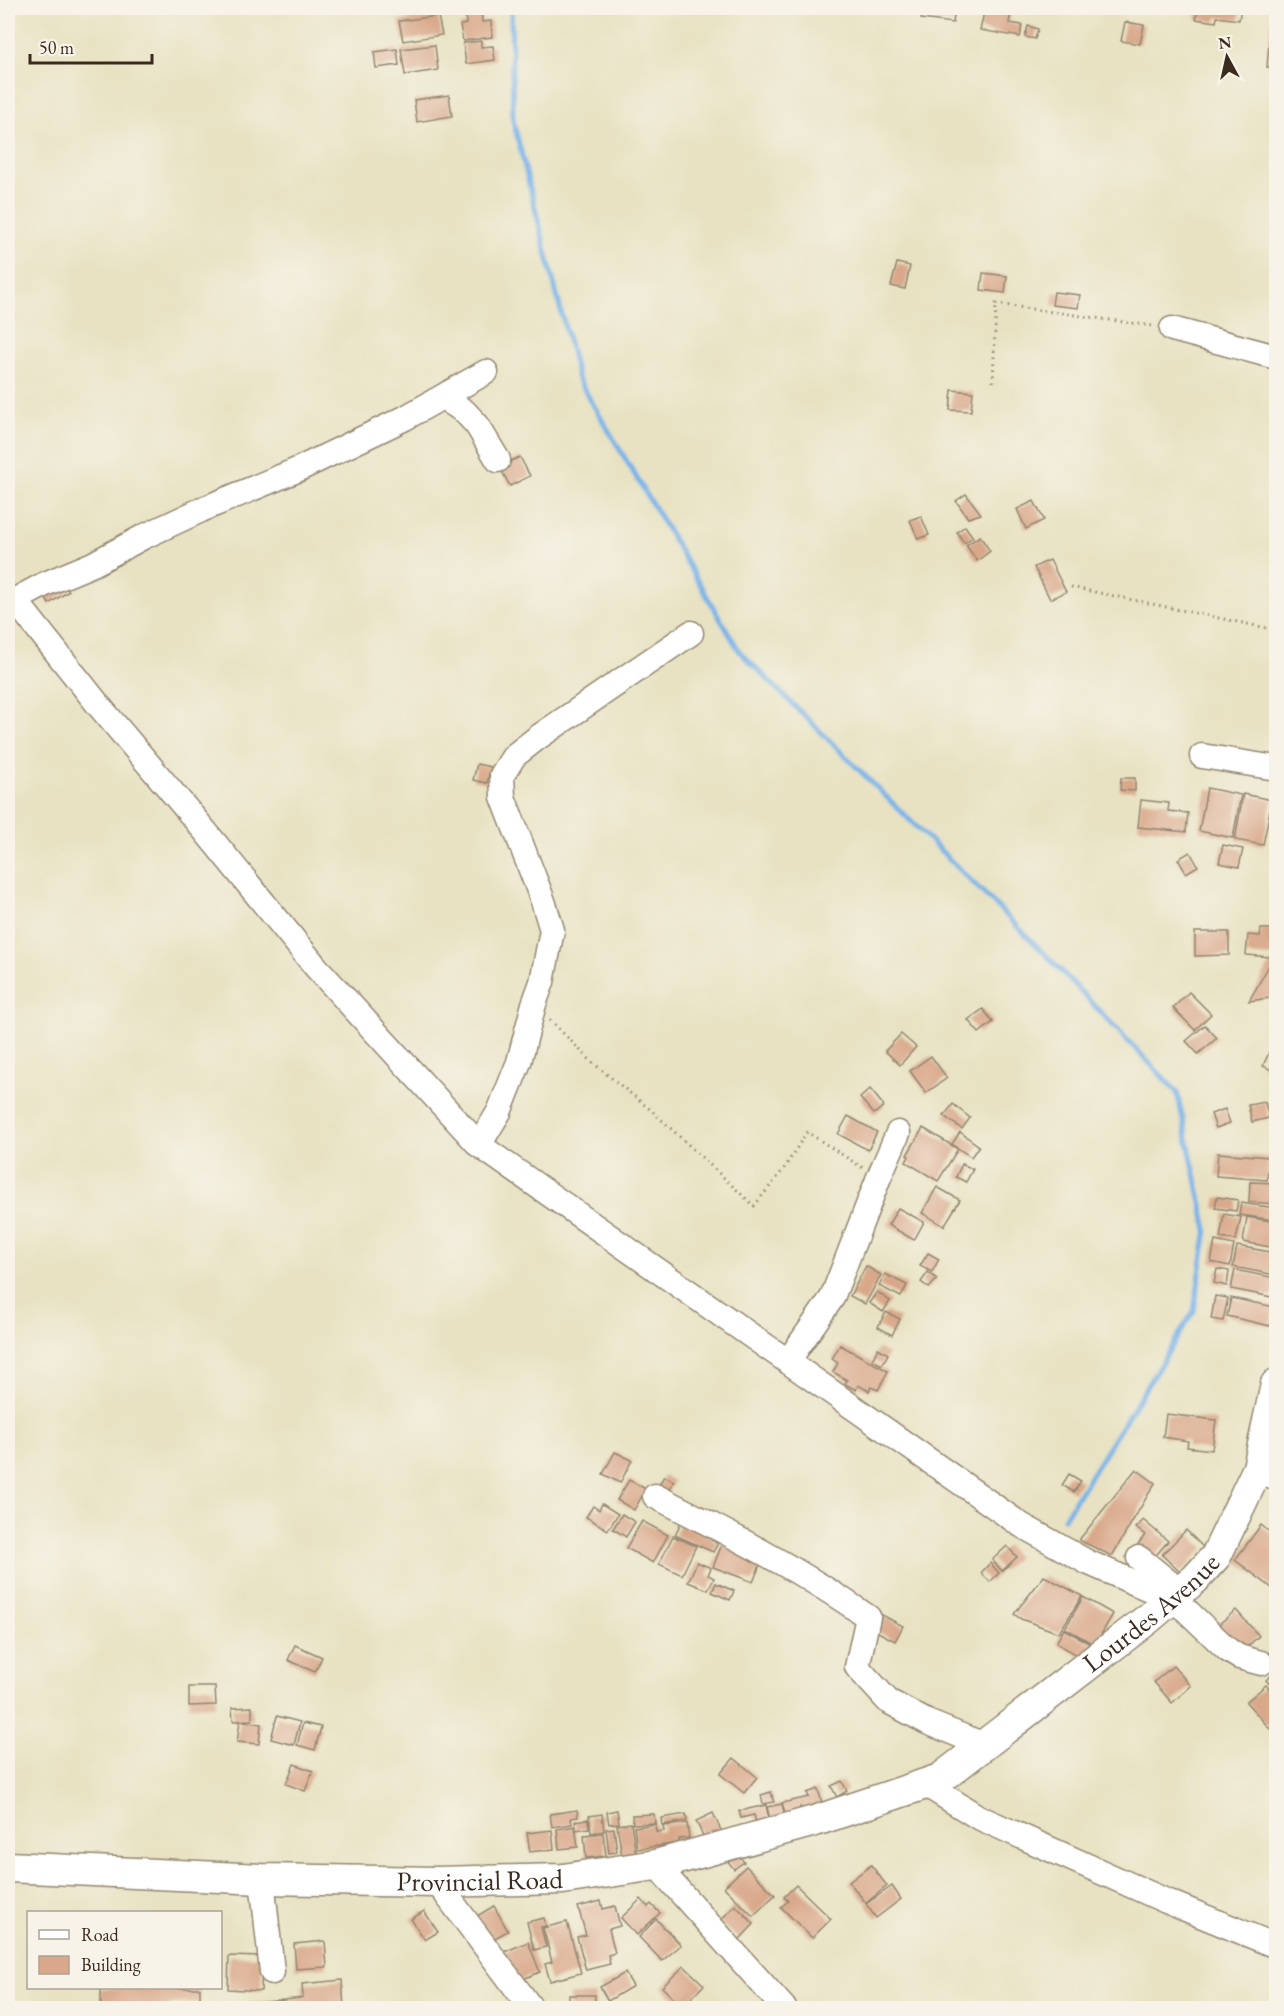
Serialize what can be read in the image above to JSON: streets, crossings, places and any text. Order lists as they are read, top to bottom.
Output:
{
  "streets": {
    "main road": ["Lourdes Avenue", "Provincial Road"]
  },
  "crossings": [
    ["Lourdes Avenue", "Provincial Road"]
  ],
  "legend": ["Road", "Building"],
  "scale_bar": "50 m",
  "north": "top"
}
